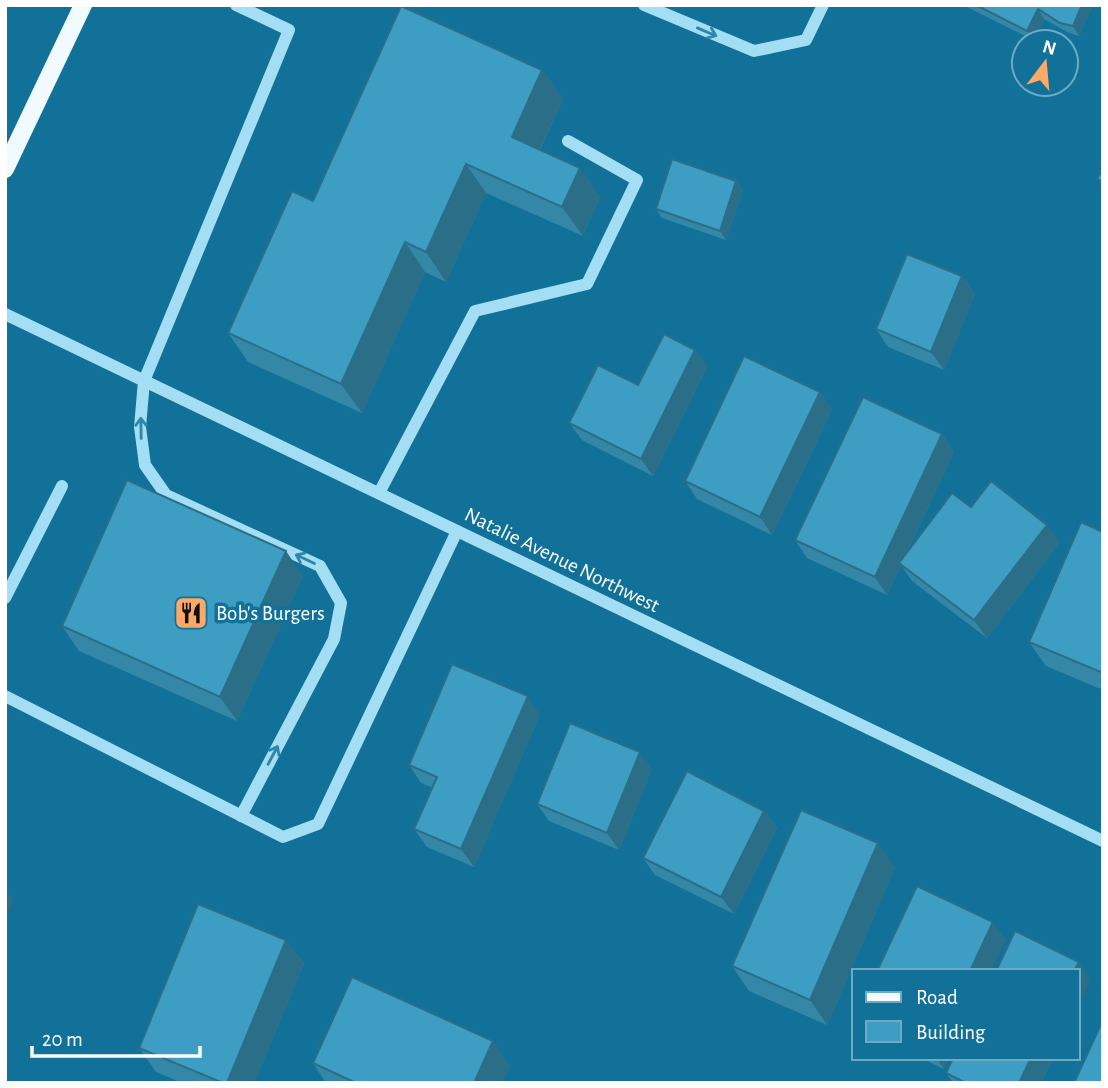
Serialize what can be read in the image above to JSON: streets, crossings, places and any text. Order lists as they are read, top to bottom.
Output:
{
  "streets": {
    "street": ["Natalie Avenue Northwest"]
  },
  "places": {
    "restaurant": ["Bob's Burgers"]
  },
  "legend": ["Road", "Building"],
  "scale_bar": "20 m",
  "north": "top"
}
